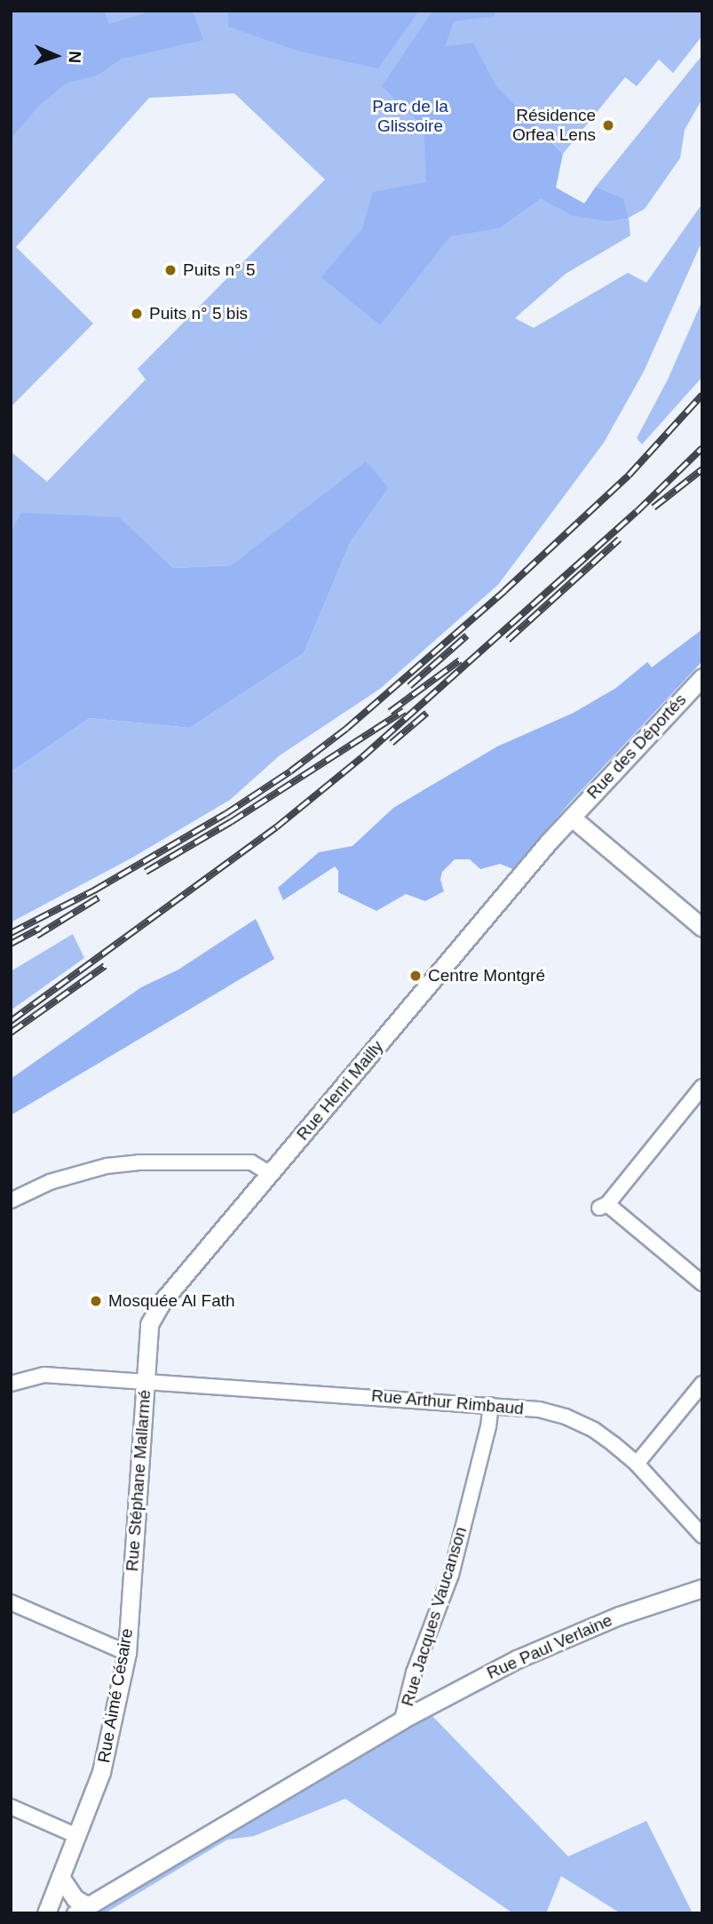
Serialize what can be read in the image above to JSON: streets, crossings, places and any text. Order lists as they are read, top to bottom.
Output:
{
  "streets": {
    "street": [
      "Rue des Déportés",
      "Rue Henri Mailly",
      "Rue Arthur Rimbaud",
      "Rue Stéphane Mallarmé",
      "Rue Jacques Vaucanson",
      "Rue Paul Verlaine",
      "Rue Aimé Césaire"
    ]
  },
  "crossings": [
    ["Rue des Déportés", "Rue Henri Mailly"],
    ["Rue Henri Mailly", "Rue Arthur Rimbaud"],
    ["Rue Henri Mailly", "Rue Stéphane Mallarmé"],
    ["Rue Arthur Rimbaud", "Rue Stéphane Mallarmé"],
    ["Rue Arthur Rimbaud", "Rue Jacques Vaucanson"],
    ["Rue Stéphane Mallarmé", "Rue Aimé Césaire"],
    ["Rue Jacques Vaucanson", "Rue Paul Verlaine"]
  ],
  "parks": ["Parc de la Glissoire"],
  "places": [
    "Résidence Orfea Lens",
    "Puits n° 5",
    "Puits n° 5 bis",
    "Centre Montgré",
    "Mosquée Al Fath"
  ],
  "north": "right"
}
